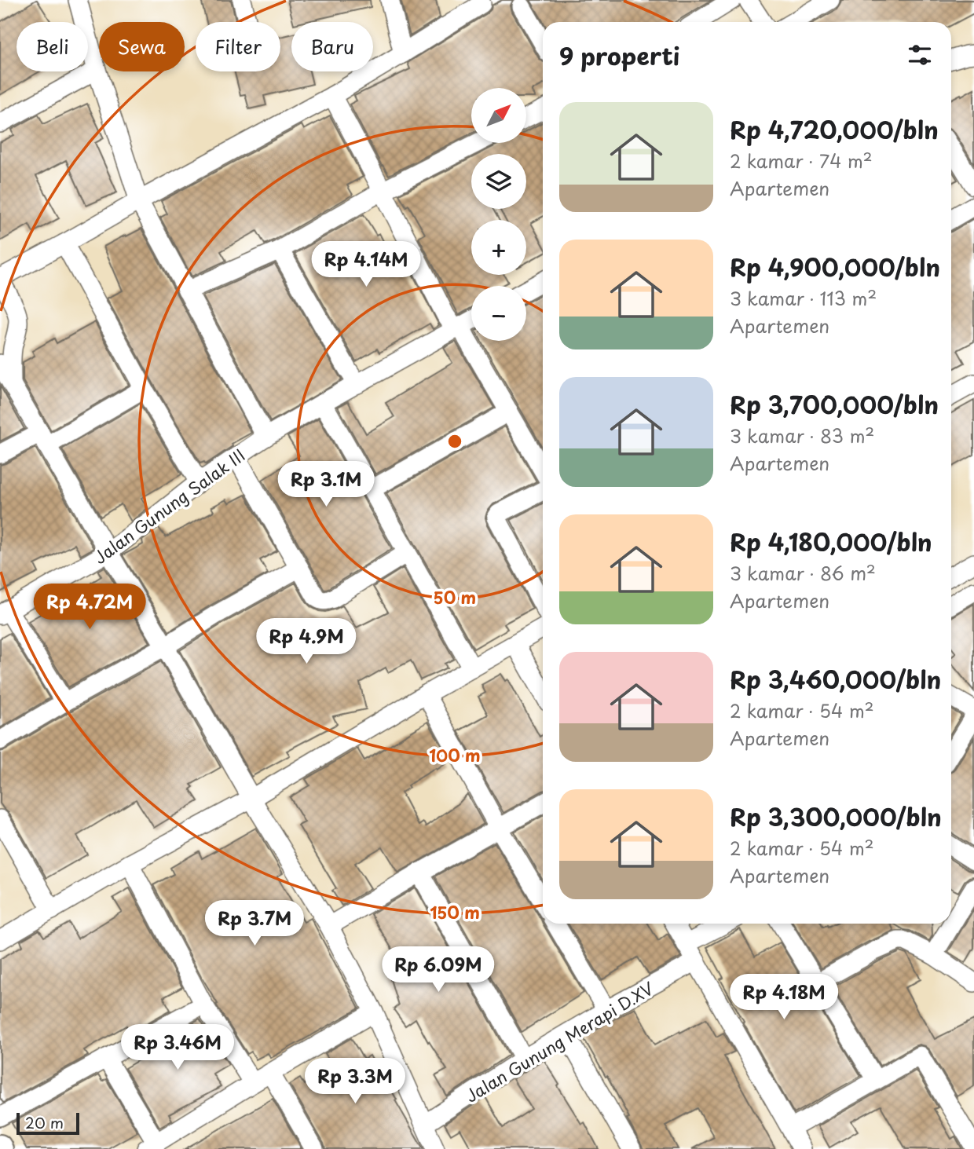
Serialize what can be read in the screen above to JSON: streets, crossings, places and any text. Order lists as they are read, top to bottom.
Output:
{
  "streets": {
    "street": ["Jalan Gunung Salak III", "Jalan Gunung Merapi D.XV"]
  },
  "scale_bar": "20 m",
  "north": "top right",
  "page": {
    "chip": [
      "Beli",
      "Sewa",
      "Filter",
      "Baru"
    ],
    "heading": "9 properti",
    "map_buttons": ["+", "−"],
    "list": [
      {
        "name": "Rp 4,720,000/bln",
        "note": "2 kamar · 74 m² · Apartemen"
      },
      {
        "name": "Rp 4,900,000/bln",
        "note": "3 kamar · 113 m² · Apartemen"
      },
      {
        "name": "Rp 3,700,000/bln",
        "note": "3 kamar · 83 m² · Apartemen"
      },
      {
        "name": "Rp 4,180,000/bln",
        "note": "3 kamar · 86 m² · Apartemen"
      },
      {
        "name": "Rp 3,460,000/bln",
        "note": "2 kamar · 54 m² · Apartemen"
      },
      {
        "name": "Rp 3,300,000/bln",
        "note": "2 kamar · 54 m² · Apartemen"
      }
    ],
    "price": [
      "Rp 4.14M",
      "Rp 3.1M",
      "Rp 4.72M",
      "Rp 4.9M",
      "Rp 3.7M",
      "Rp 6.09M",
      "Rp 4.18M",
      "Rp 3.46M",
      "Rp 3.3M"
    ],
    "scale": "20 m"
  },
  "rings": ["50 m", "100 m", "150 m"]
}
